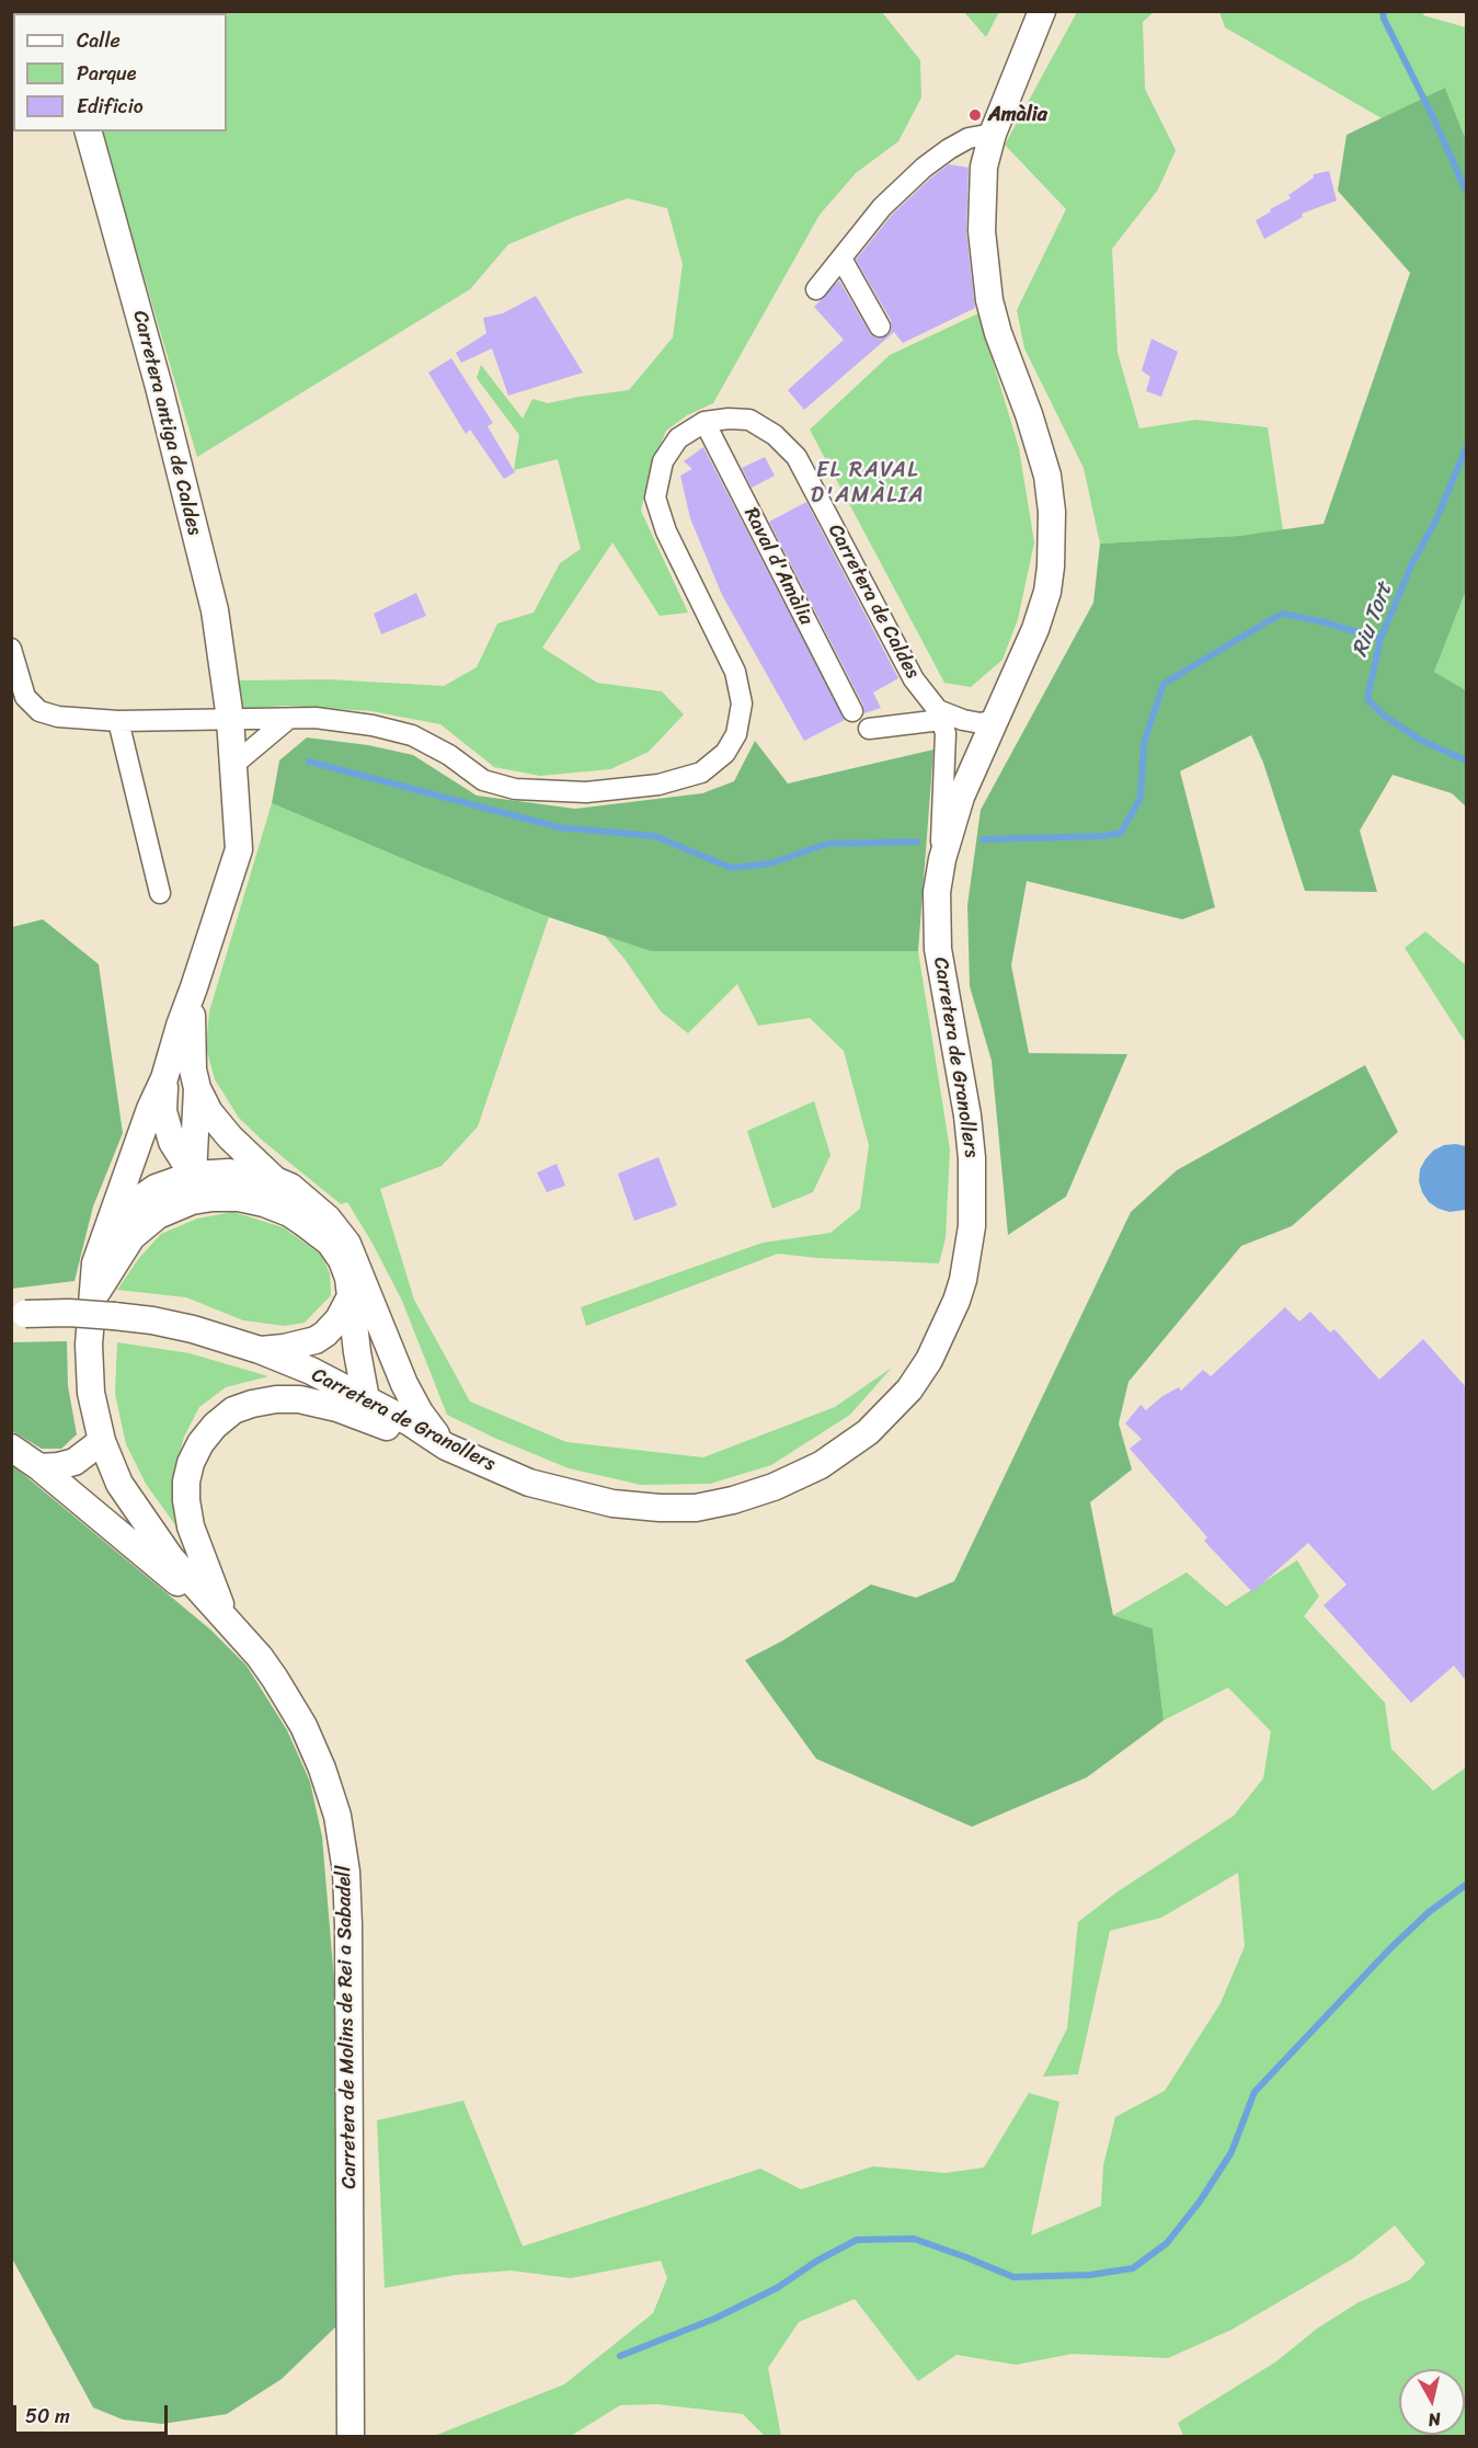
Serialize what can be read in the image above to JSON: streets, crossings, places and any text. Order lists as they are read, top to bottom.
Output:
{
  "streets": {
    "main road": ["Carretera antiga de Caldes", "Carretera de Granollers", "Carretera de Molins de Rei a Sabadell"],
    "street": ["Raval d'Amàlia", "Carretera de Caldes"]
  },
  "crossings": [
    ["Carretera antiga de Caldes", "Carretera de Caldes"],
    ["Raval d'Amàlia", "Carretera de Caldes"]
  ],
  "districts": ["EL RAVAL D'AMÀLIA"],
  "water": ["Riu Tort"],
  "places": ["Amàlia"],
  "legend": ["Calle", "Parque", "Edificio"],
  "scale_bar": "50 m",
  "north": "bottom"
}
